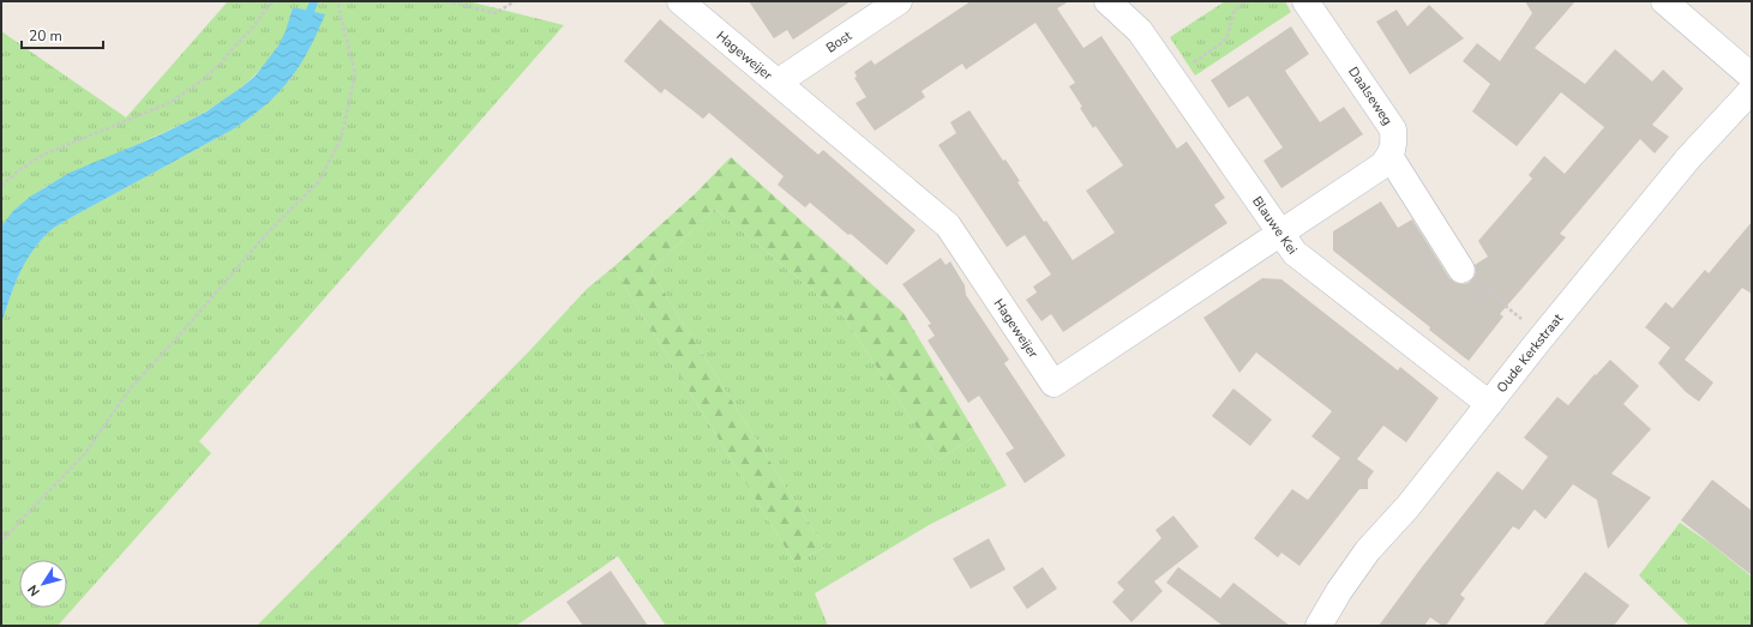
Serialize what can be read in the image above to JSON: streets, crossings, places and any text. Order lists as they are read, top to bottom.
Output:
{
  "streets": {
    "street": [
      "Bost",
      "Hageweijer",
      "Daalseweg",
      "Blauwe Kei",
      "Oude Kerkstraat"
    ]
  },
  "crossings": [
    ["Bost", "Hageweijer"],
    ["Hageweijer", "Daalseweg"],
    ["Hageweijer", "Blauwe Kei"],
    ["Blauwe Kei", "Oude Kerkstraat"]
  ],
  "scale_bar": "20 m",
  "north": "bottom left"
}
